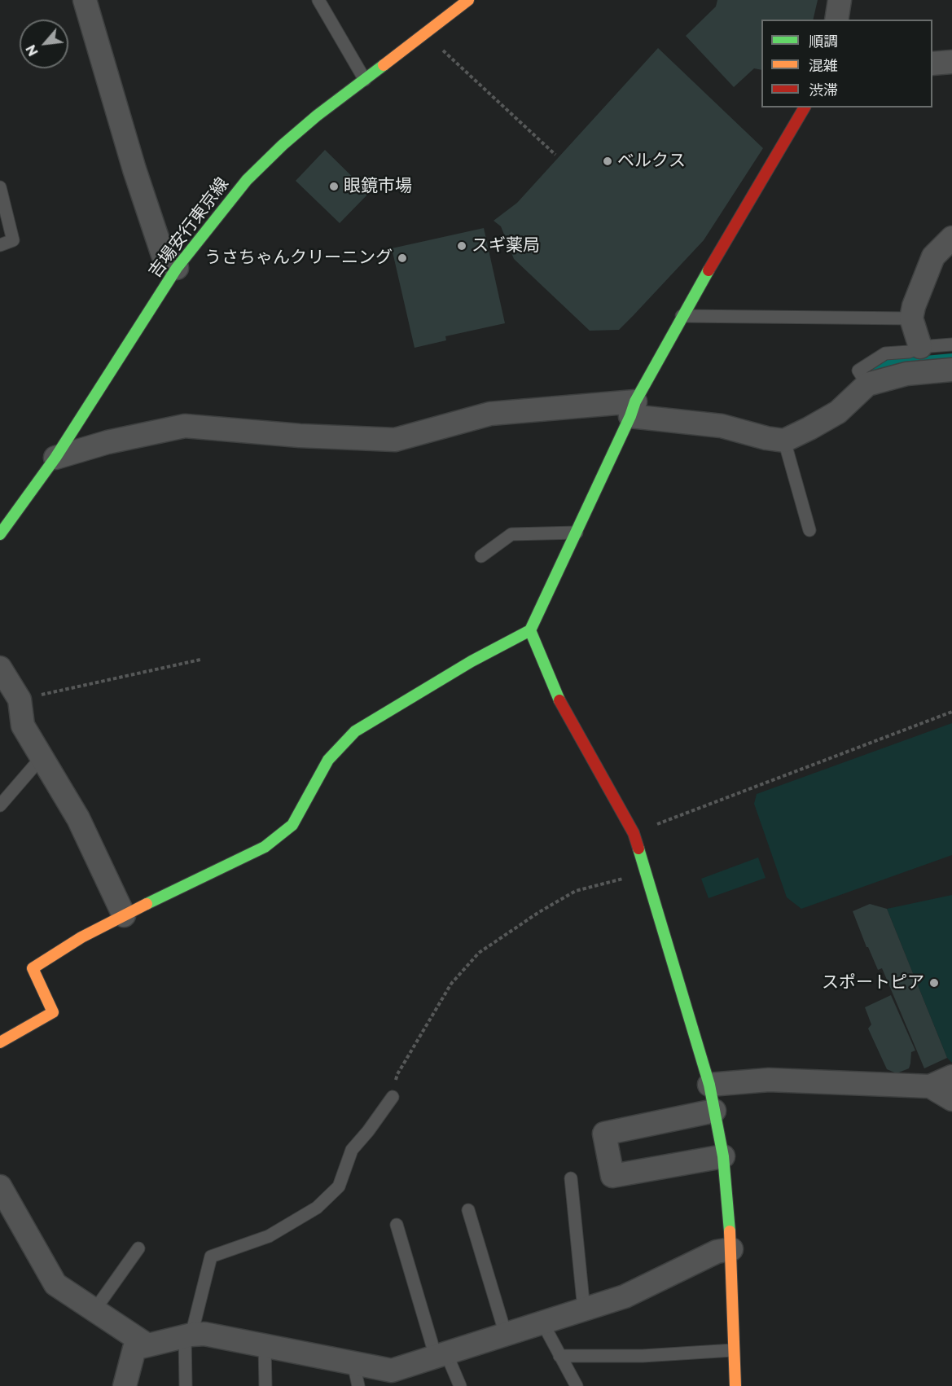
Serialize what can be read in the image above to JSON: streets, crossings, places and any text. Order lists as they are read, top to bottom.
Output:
{
  "streets": {
    "street": ["吉場安行東京線"]
  },
  "places": [
    "ベルクス",
    "眼鏡市場",
    "スギ薬局",
    "うさちゃんクリーニング",
    "スポートピア"
  ],
  "legend": ["順調", "混雑", "渋滞"],
  "north": "bottom left"
}
